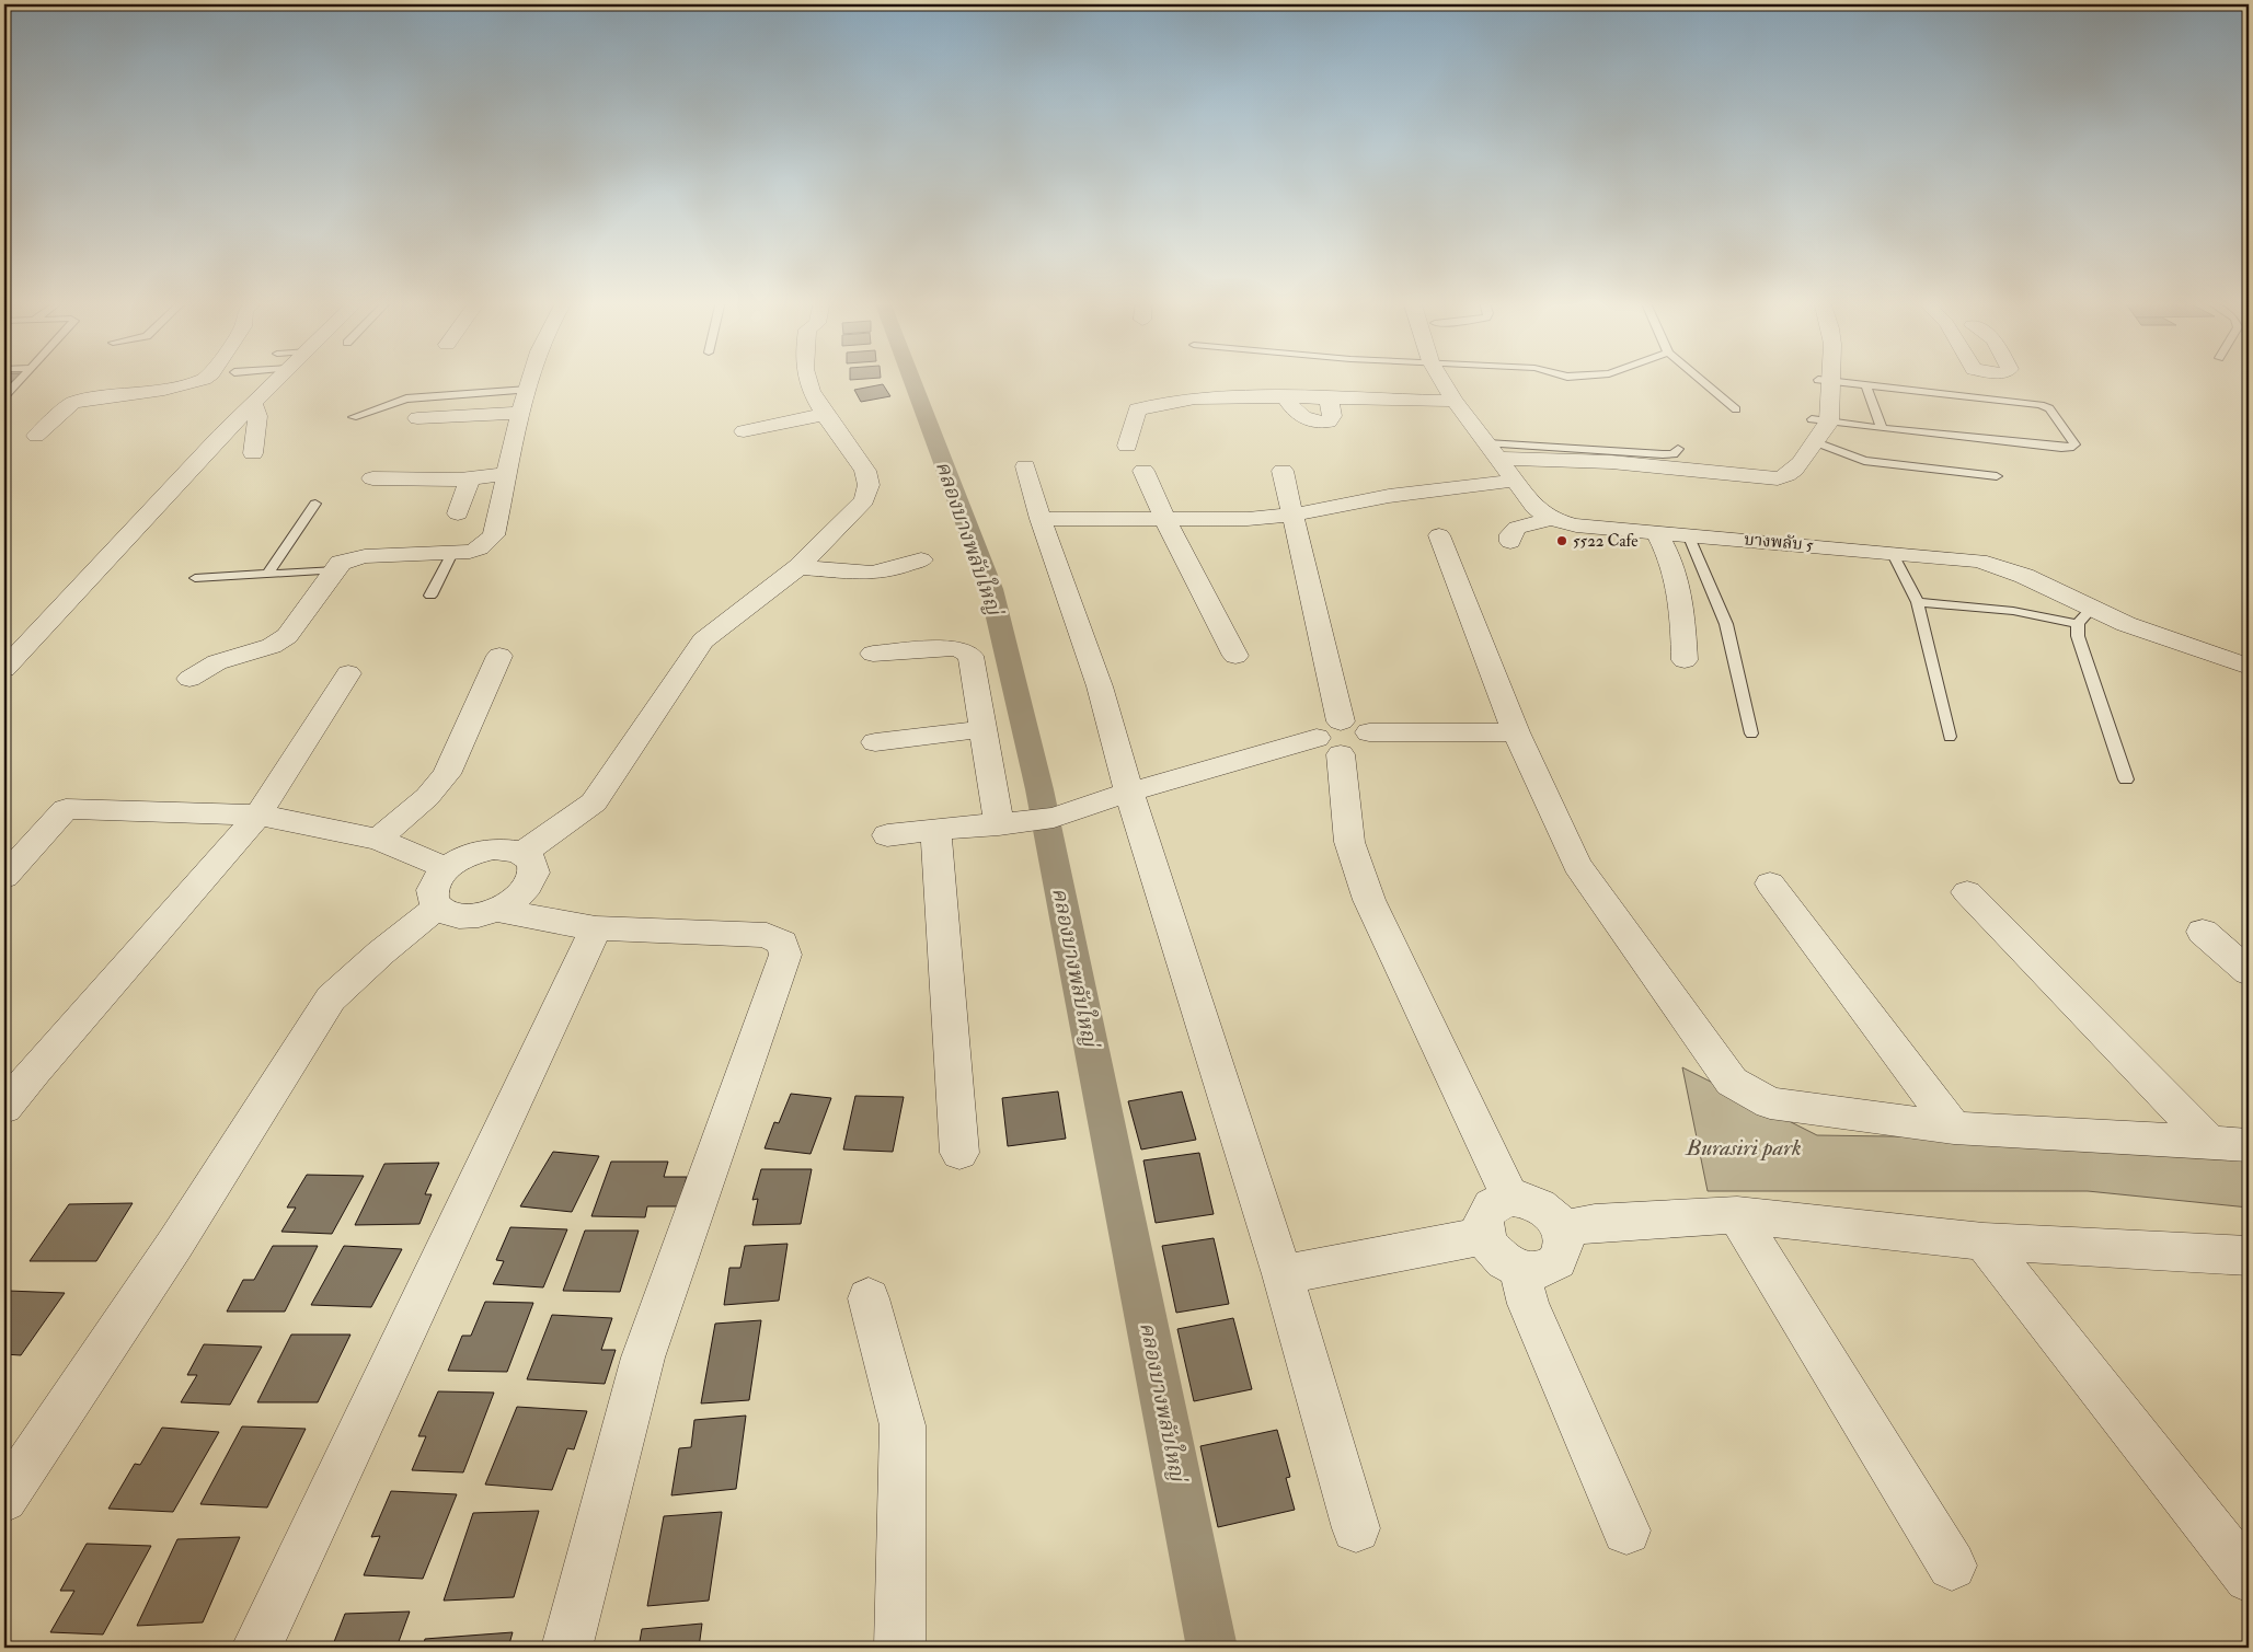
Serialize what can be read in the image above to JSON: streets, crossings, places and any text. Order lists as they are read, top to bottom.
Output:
{
  "streets": {
    "street": ["บางพลับ 5"]
  },
  "water": ["คลองบางพลับใหญ่"],
  "parks": ["Burasiri park"],
  "places": ["5522 Cafe"]
}
